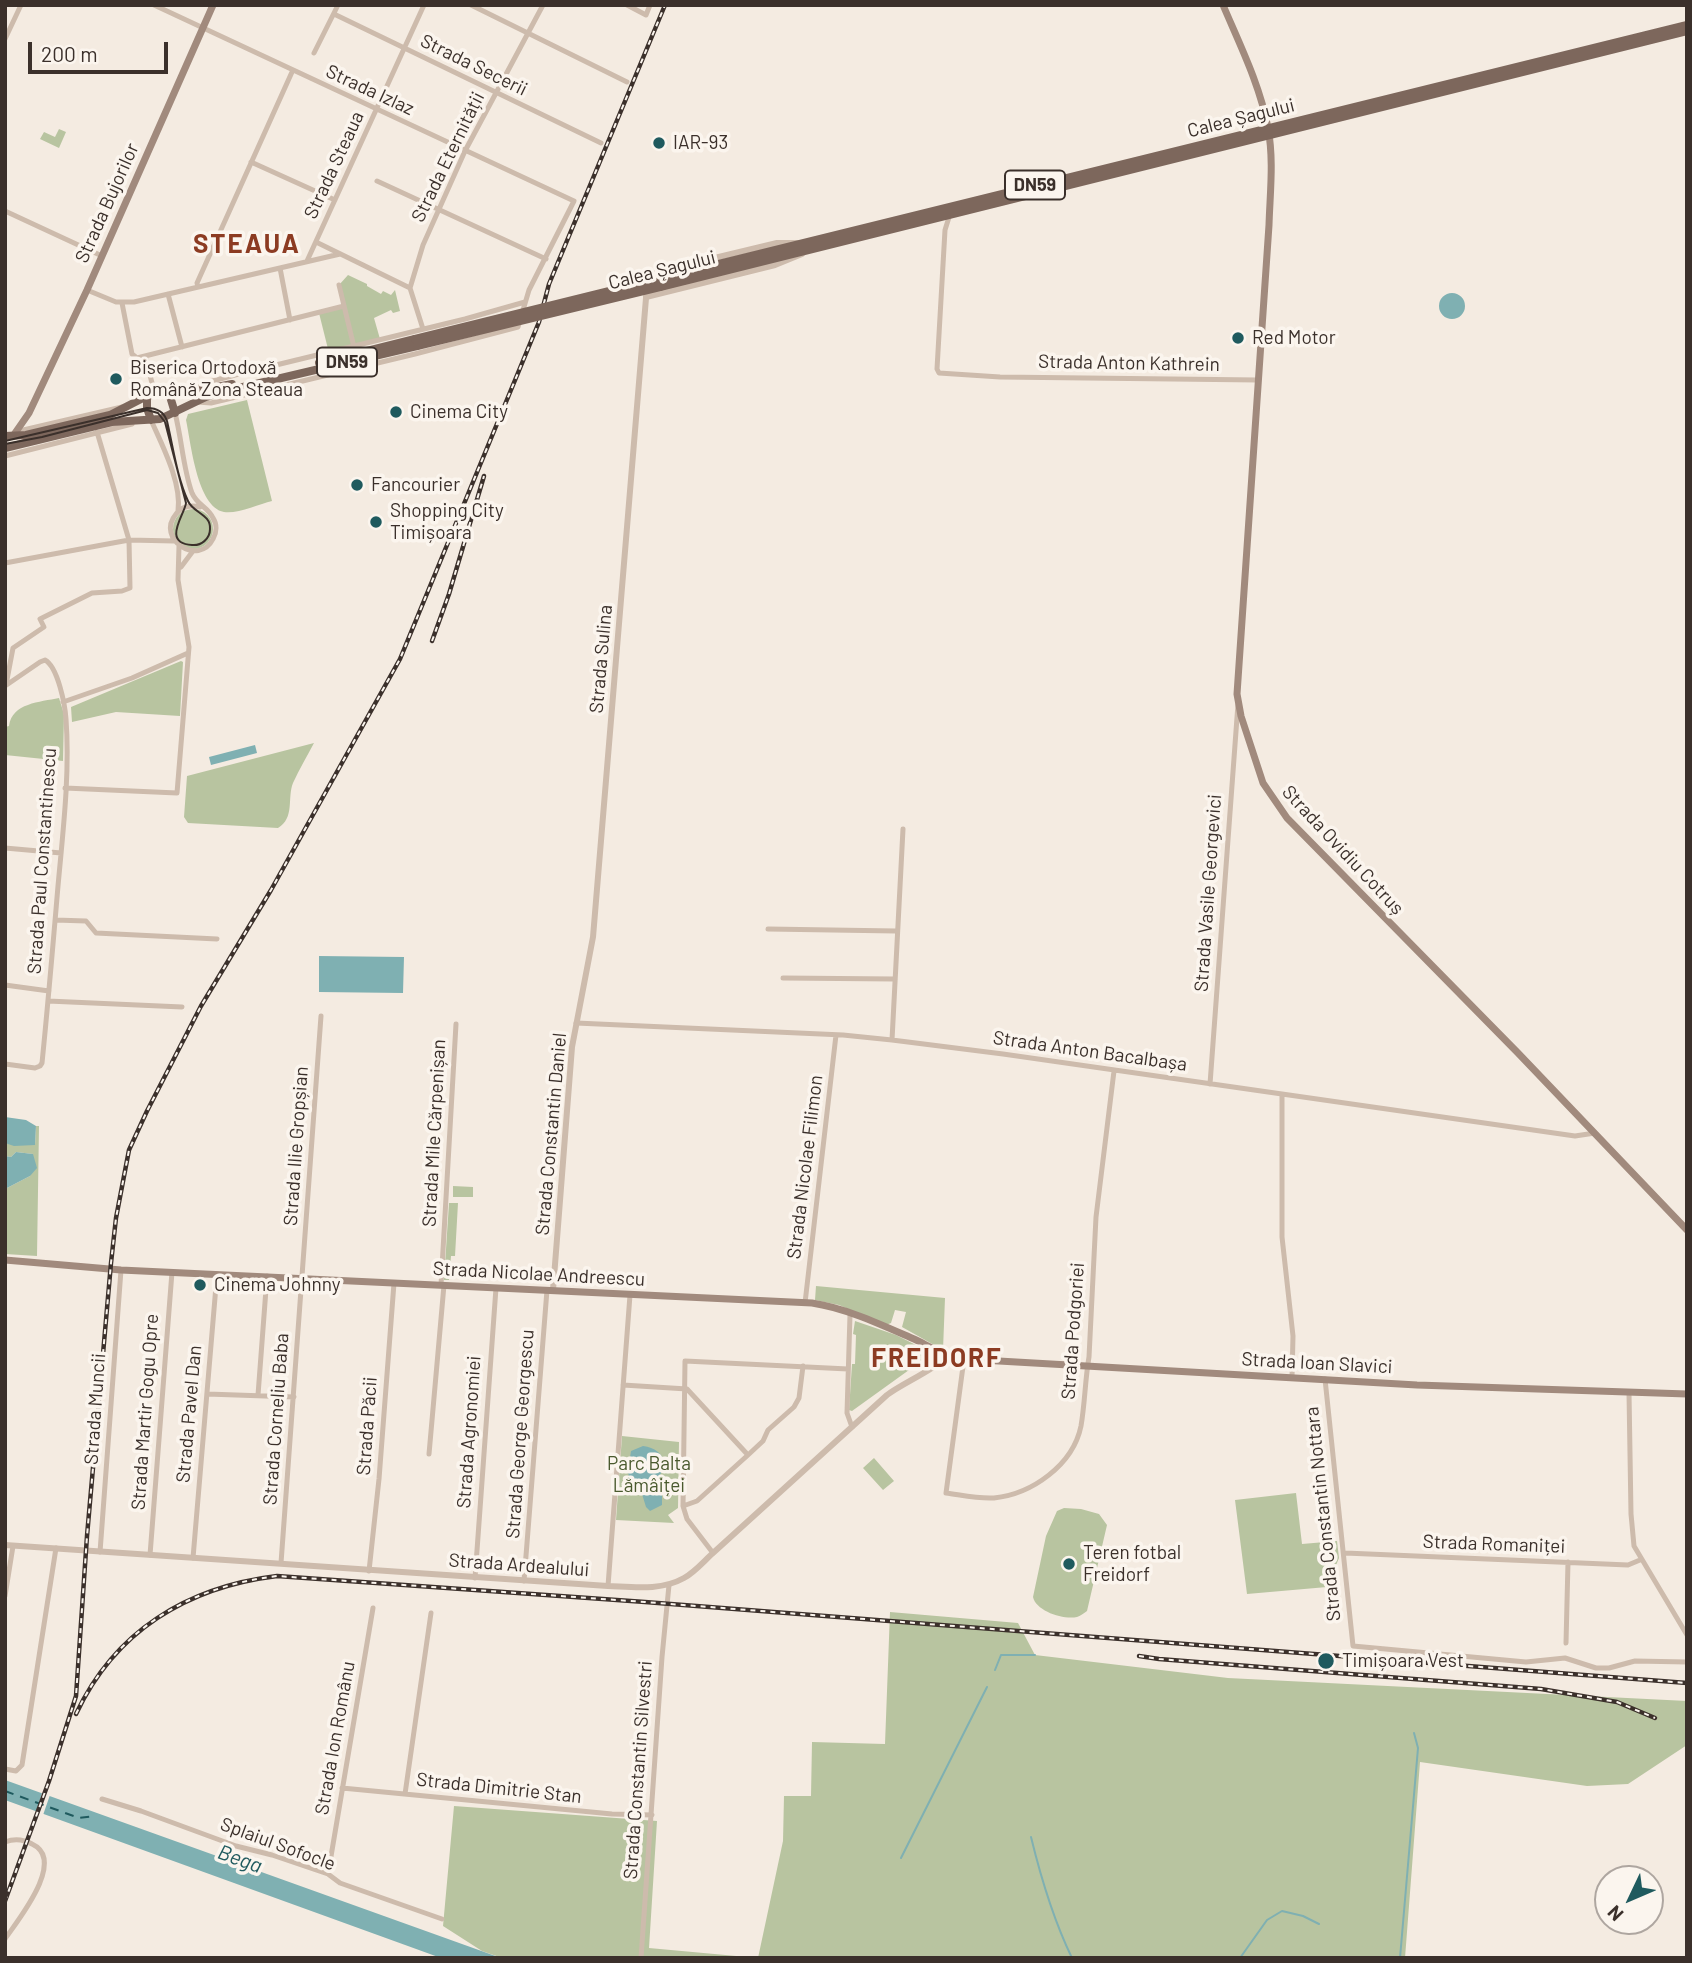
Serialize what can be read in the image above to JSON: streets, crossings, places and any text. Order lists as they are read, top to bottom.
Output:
{
  "streets": {
    "main road": [
      "Calea Șagului",
      "DN59",
      "Strada Bujorilor",
      "Strada Ovidiu Cotruș",
      "Strada Nicolae Andreescu",
      "Strada Ioan Slavici"
    ],
    "street": [
      "Strada Secerii",
      "Strada Izlaz",
      "Strada Eternității",
      "Strada Steaua",
      "Strada Anton Kathrein",
      "Strada Sulina",
      "Strada Paul Constantinescu",
      "Strada Vasile Georgevici",
      "Strada Anton Bacalbașa",
      "Strada Mile Cărpenișan",
      "Strada Constantin Daniel",
      "Strada Ilie Gropșian",
      "Strada Nicolae Filimon",
      "Strada Podgoriei",
      "Strada Muncii",
      "Strada Martir Gogu Opre",
      "Strada Pavel Dan",
      "Strada Corneliu Baba",
      "Strada Păcii",
      "Strada Agronomiei",
      "Strada George Georgescu",
      "Strada Constantin Nottara",
      "Strada Romaniței",
      "Strada Ardealului",
      "Strada Ion Românu",
      "Strada Constantin Silvestri",
      "Strada Dimitrie Stan",
      "Splaiul Sofocle"
    ]
  },
  "crossings": [
    ["Strada Secerii", "Strada Eternității"],
    ["Strada Secerii", "Strada Steaua"],
    ["Strada Izlaz", "Strada Eternității"],
    ["Strada Izlaz", "Strada Steaua"],
    ["Strada Izlaz", "Strada Bujorilor"],
    ["Calea Șagului", "Strada Bujorilor"],
    ["Calea Șagului", "Strada Sulina"],
    ["Calea Șagului", "Strada Ovidiu Cotruș"],
    ["Strada Anton Kathrein", "Strada Ovidiu Cotruș"],
    ["Strada Sulina", "Strada Anton Bacalbașa"],
    ["Strada Sulina", "Strada Constantin Daniel"],
    ["Strada Ovidiu Cotruș", "Strada Vasile Georgevici"],
    ["Strada Ovidiu Cotruș", "Strada Anton Bacalbașa"],
    ["Strada Vasile Georgevici", "Strada Anton Bacalbașa"],
    ["Strada Anton Bacalbașa", "Strada Constantin Daniel"],
    ["Strada Anton Bacalbașa", "Strada Nicolae Filimon"],
    ["Strada Anton Bacalbașa", "Strada Podgoriei"],
    ["Strada Mile Cărpenișan", "Strada Nicolae Andreescu"],
    ["Strada Constantin Daniel", "Strada Nicolae Andreescu"],
    ["Strada Constantin Daniel", "Strada George Georgescu"],
    ["Strada Ilie Gropșian", "Strada Nicolae Andreescu"],
    ["Strada Ilie Gropșian", "Strada Corneliu Baba"],
    ["Strada Nicolae Filimon", "Strada Nicolae Andreescu"],
    ["Strada Nicolae Andreescu", "Strada Ioan Slavici"],
    ["Strada Nicolae Andreescu", "Strada Muncii"],
    ["Strada Nicolae Andreescu", "Strada Martir Gogu Opre"],
    ["Strada Nicolae Andreescu", "Strada Pavel Dan"],
    ["Strada Nicolae Andreescu", "Strada Corneliu Baba"],
    ["Strada Nicolae Andreescu", "Strada Păcii"],
    ["Strada Nicolae Andreescu", "Strada Agronomiei"],
    ["Strada Nicolae Andreescu", "Strada George Georgescu"],
    ["Strada Nicolae Andreescu", "Strada Ardealului"],
    ["Strada Podgoriei", "Strada Ioan Slavici"],
    ["Strada Ioan Slavici", "Strada Constantin Nottara"],
    ["Strada Ioan Slavici", "Strada Ardealului"],
    ["Strada Muncii", "Strada Ardealului"],
    ["Strada Martir Gogu Opre", "Strada Ardealului"],
    ["Strada Pavel Dan", "Strada Ardealului"],
    ["Strada Corneliu Baba", "Strada Ardealului"],
    ["Strada Păcii", "Strada Ardealului"],
    ["Strada Agronomiei", "Strada Ardealului"],
    ["Strada George Georgescu", "Strada Ardealului"],
    ["Strada Constantin Nottara", "Strada Romaniței"],
    ["Strada Ardealului", "Strada Constantin Silvestri"],
    ["Strada Ion Românu", "Strada Dimitrie Stan"],
    ["Strada Ion Românu", "Splaiul Sofocle"],
    ["Strada Constantin Silvestri", "Strada Dimitrie Stan"]
  ],
  "districts": ["STEAUA", "FREIDORF"],
  "water": ["Bega"],
  "parks": ["Parc Balta Lămâiței"],
  "places": [
    "IAR-93",
    "Red Motor",
    "Biserica Ortodoxă Română Zona Steaua",
    "Cinema City",
    "Fancourier",
    "Shopping City Timișoara",
    "Cinema Johnny",
    "Teren fotbal Freidorf",
    "Timișoara Vest"
  ],
  "scale_bar": "200 m",
  "north": "bottom left"
}
